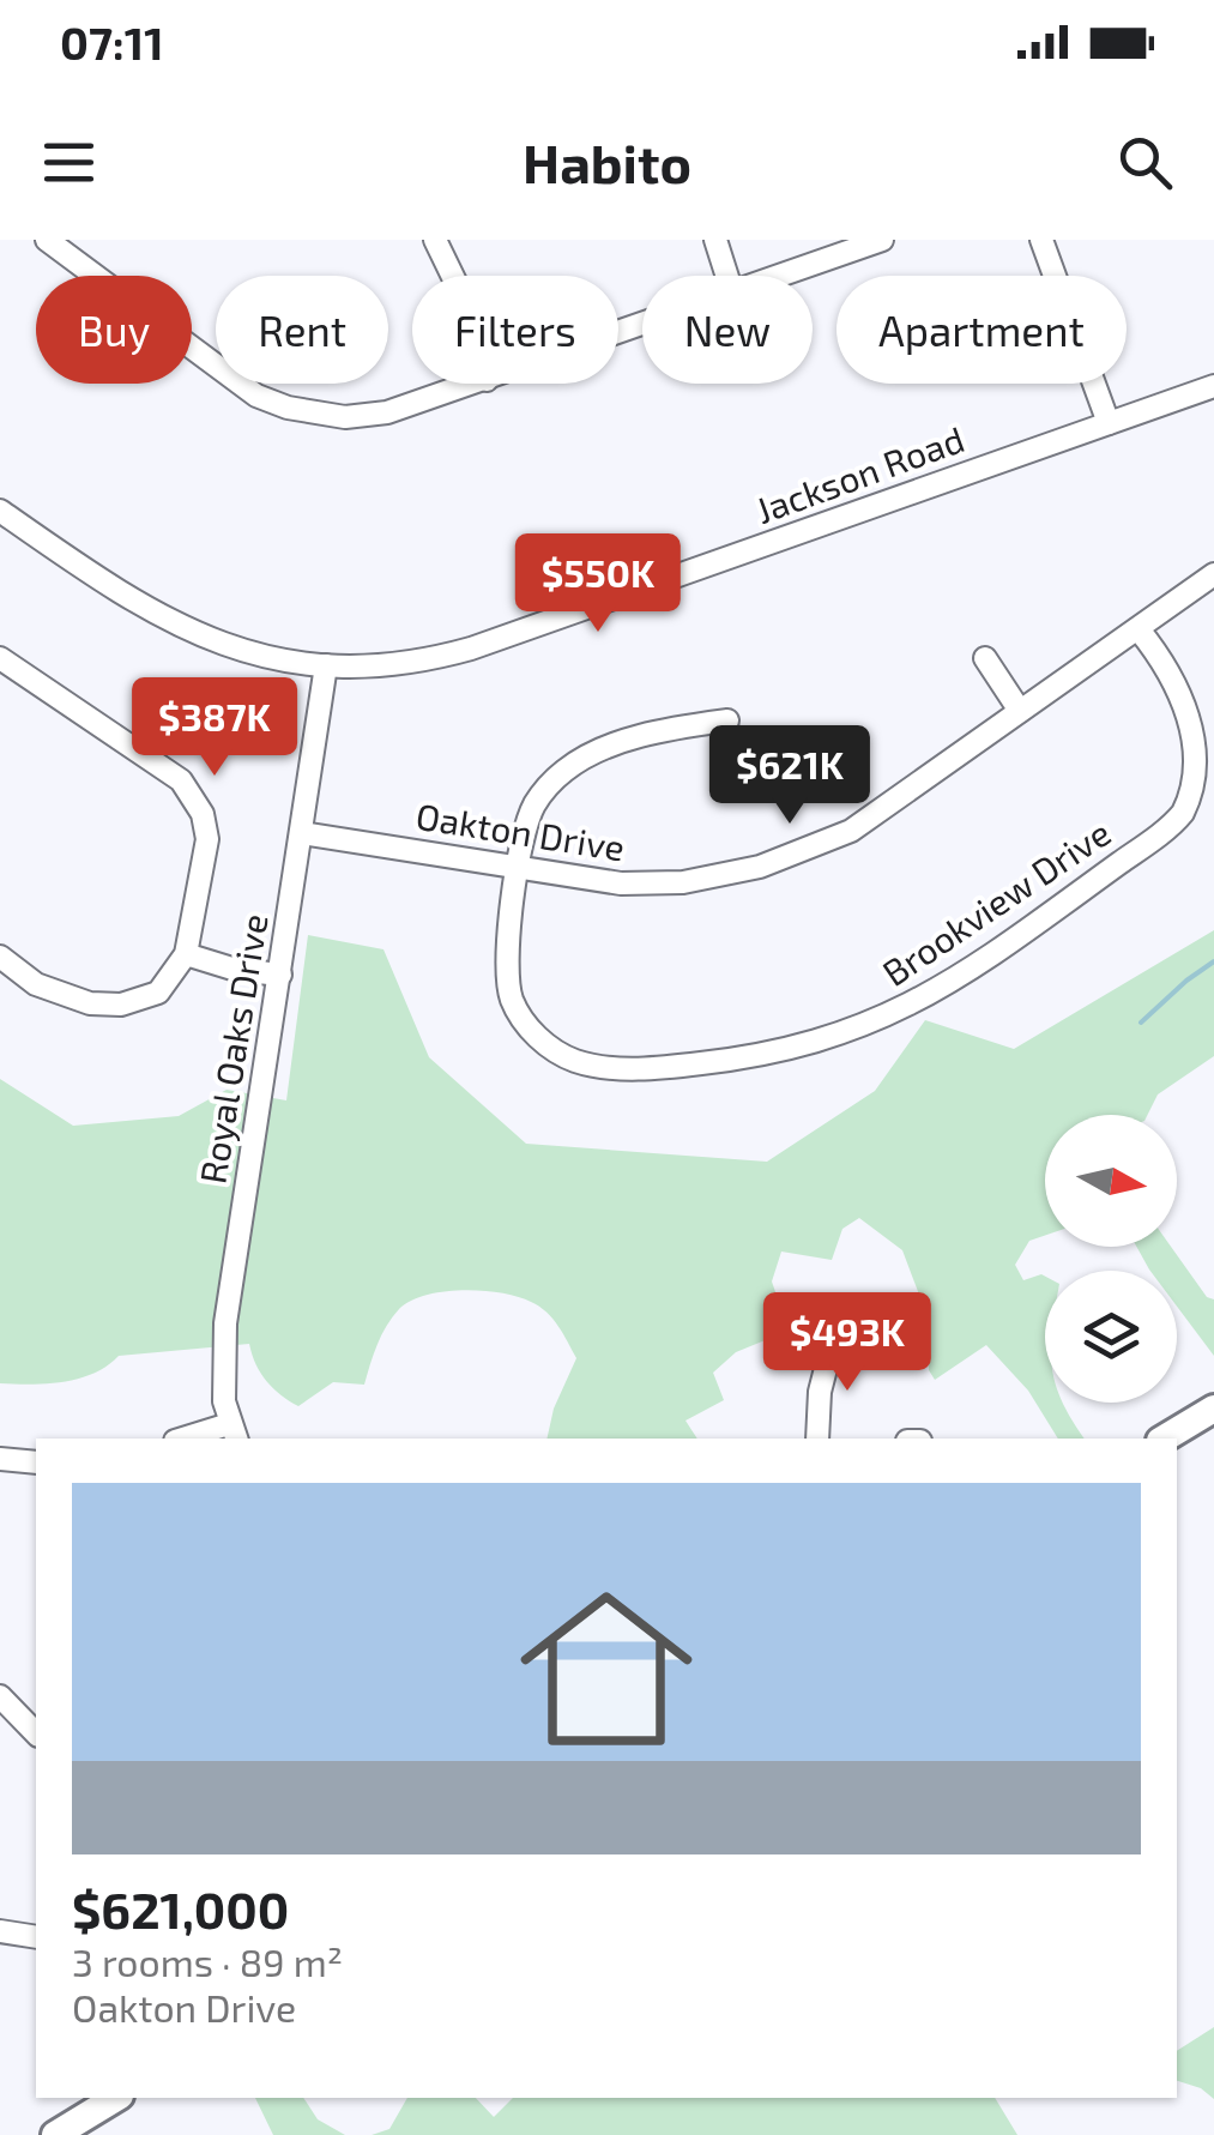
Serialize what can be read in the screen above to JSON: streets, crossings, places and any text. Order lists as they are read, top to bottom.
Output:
{
  "streets": {
    "street": [
      "Jackson Road",
      "Oakton Drive",
      "Brookview Drive",
      "Royal Oaks Drive"
    ]
  },
  "crossings": [
    ["Jackson Road", "Royal Oaks Drive"],
    ["Oakton Drive", "Brookview Drive"],
    ["Oakton Drive", "Royal Oaks Drive"]
  ],
  "north": "right",
  "page": {
    "status": "07:11",
    "header": "Habito",
    "chip": [
      "Buy",
      "Rent",
      "Filters",
      "New",
      "Apartment"
    ],
    "price": [
      "$550K",
      "$387K",
      "$621K",
      "$493K"
    ],
    "list": [
      {
        "name": "$621,000",
        "note": "3 rooms · 89 m² · Oakton Drive"
      }
    ]
  }
}
